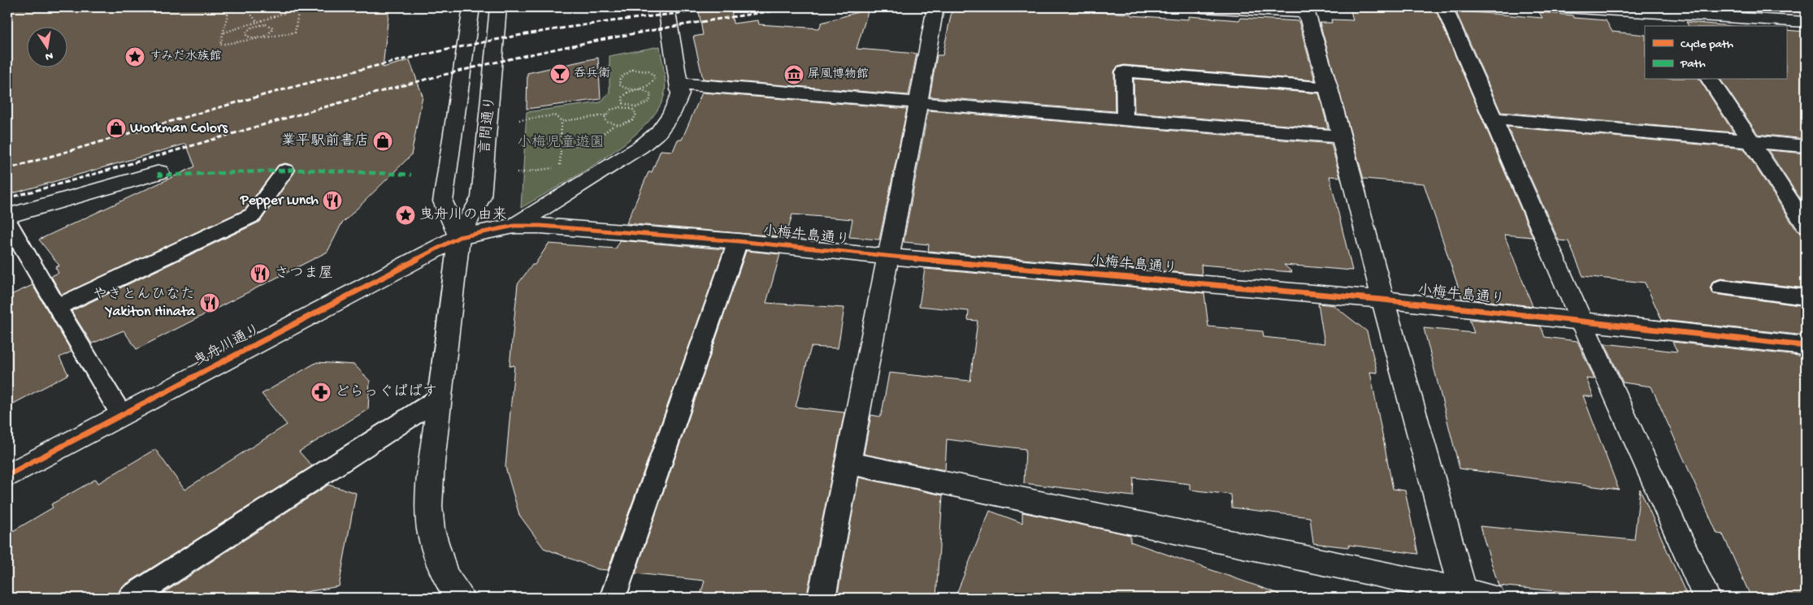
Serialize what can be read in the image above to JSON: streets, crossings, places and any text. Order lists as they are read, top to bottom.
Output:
{
  "streets": {
    "street": ["言問通り", "小梅牛島通り", "曳舟川通り"]
  },
  "crossings": [
    ["言問通り", "小梅牛島通り"],
    ["言問通り", "曳舟川通り"],
    ["小梅牛島通り", "曳舟川通り"]
  ],
  "parks": ["小梅児童遊園"],
  "places": {
    "place": ["すみだ水族館", "曳舟川の由来"],
    "bar": ["呑兵衛"],
    "museum": ["屏風博物館"],
    "shop": ["Workman Colors", "業平駅前書店"],
    "restaurant": ["Pepper Lunch", "さつま屋", "やきとんひなた Yakiton Hinata"],
    "pharmacy": ["どらっぐぱぱす"]
  },
  "legend": ["Cycle path", "Path"],
  "north": "bottom"
}
